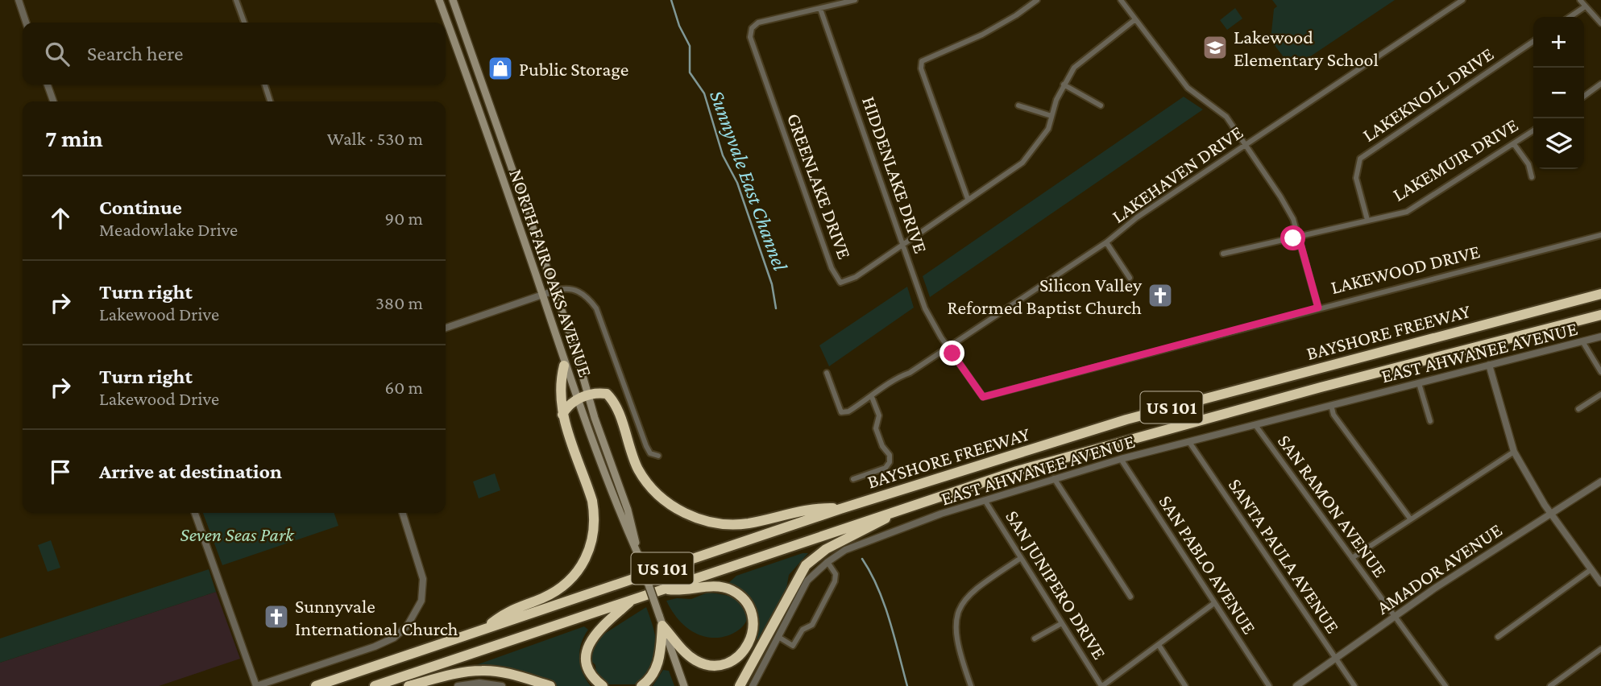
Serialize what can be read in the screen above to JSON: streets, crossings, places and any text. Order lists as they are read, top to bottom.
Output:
{
  "streets": {
    "highway": ["BAYSHORE FREEWAY", "US 101"],
    "main road": ["NORTH FAIR OAKS AVENUE"],
    "street": [
      "LAKEKNOLL DRIVE",
      "LAKEMUIR DRIVE",
      "LAKEHAVEN DRIVE",
      "HIDDENLAKE DRIVE",
      "GREENLAKE DRIVE",
      "LAKEWOOD DRIVE",
      "EAST AHWANEE AVENUE",
      "SAN RAMON AVENUE",
      "SANTA PAULA AVENUE",
      "SAN PABLO AVENUE",
      "AMADOR AVENUE",
      "SAN JUNIPERO DRIVE"
    ]
  },
  "crossings": [
    ["LAKEKNOLL DRIVE", "LAKEMUIR DRIVE"],
    ["LAKEHAVEN DRIVE", "HIDDENLAKE DRIVE"],
    ["LAKEHAVEN DRIVE", "LAKEWOOD DRIVE"],
    ["HIDDENLAKE DRIVE", "GREENLAKE DRIVE"],
    ["HIDDENLAKE DRIVE", "LAKEWOOD DRIVE"],
    ["EAST AHWANEE AVENUE", "SAN RAMON AVENUE"],
    ["EAST AHWANEE AVENUE", "SANTA PAULA AVENUE"],
    ["EAST AHWANEE AVENUE", "SAN PABLO AVENUE"],
    ["EAST AHWANEE AVENUE", "SAN JUNIPERO DRIVE"],
    ["SAN RAMON AVENUE", "AMADOR AVENUE"],
    ["SANTA PAULA AVENUE", "AMADOR AVENUE"]
  ],
  "water": ["Sunnyvale East Channel"],
  "parks": ["Seven Seas Park"],
  "places": {
    "school or university": ["Lakewood Elementary School"],
    "shop": ["Public Storage"],
    "church": ["Silicon Valley Reformed Baptist Church", "Sunnyvale International Church"]
  },
  "page": {
    "map_buttons": ["+", "−"],
    "search": "Search here",
    "heading": ["7 min", "Walk · 530 m"],
    "list": [
      ["Continue", "Meadowlake Drive", "90 m"],
      ["Turn right", "Lakewood Drive", "380 m"],
      ["Turn right", "Lakewood Drive", "60 m"],
      "Arrive at destination"
    ]
  }
}
